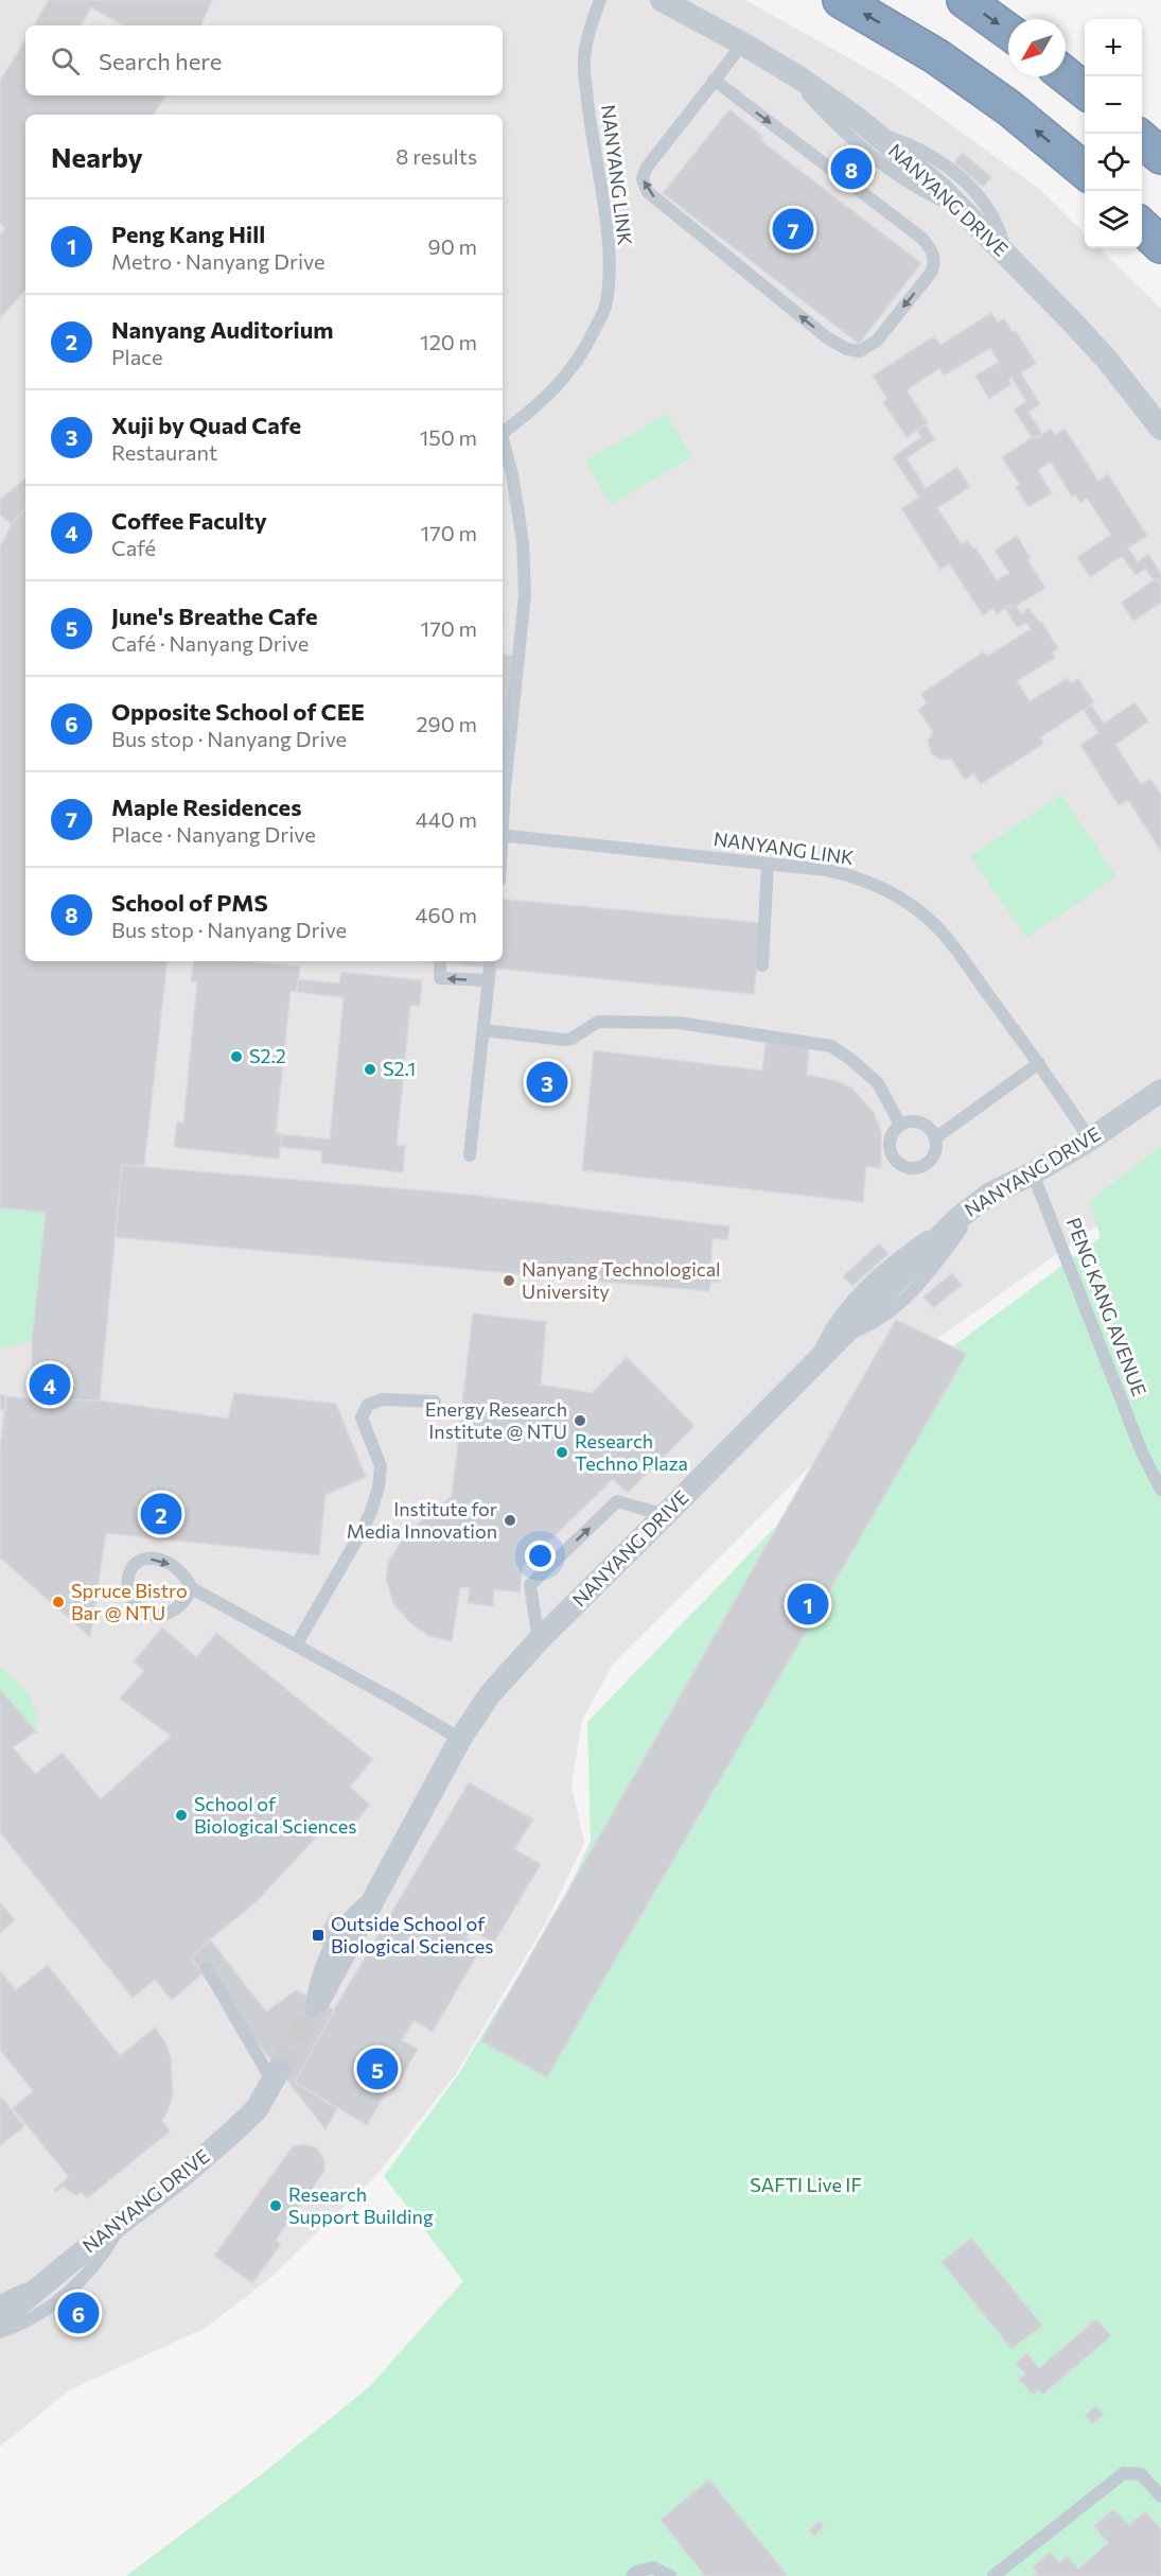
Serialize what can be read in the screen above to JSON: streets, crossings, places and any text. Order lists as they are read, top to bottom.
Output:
{
  "streets": {
    "street": ["NANYANG DRIVE"],
    "lane": ["NANYANG LINK", "PENG KANG AVENUE"]
  },
  "crossings": [
    ["NANYANG LINK", "NANYANG DRIVE"],
    ["NANYANG DRIVE", "PENG KANG AVENUE"]
  ],
  "parks": ["SAFTI Live IF"],
  "places": {
    "other": [
      "S2.2",
      "S2.1",
      "Nanyang Technological University",
      "Energy Research Institute @ NTU",
      "Research Techno Plaza",
      "Institute for Media Innovation",
      "Spruce Bistro Bar @ NTU",
      "School of Biological Sciences",
      "Research Support Building"
    ],
    "transit": ["Outside School of Biological Sciences"]
  },
  "north": "bottom left",
  "page": {
    "map_buttons": ["+", "−"],
    "search": "Search here",
    "heading": ["Nearby", "8 results"],
    "pins": [
      "8",
      "7",
      "3",
      "4",
      "2",
      "1",
      "5",
      "6"
    ],
    "list": [
      {
        "mark": "1",
        "name": "Peng Kang Hill",
        "note": "Metro · Nanyang Drive",
        "value": "90 m"
      },
      {
        "mark": "2",
        "name": "Nanyang Auditorium",
        "note": "Place",
        "value": "120 m"
      },
      {
        "mark": "3",
        "name": "Xuji by Quad Cafe",
        "note": "Restaurant",
        "value": "150 m"
      },
      {
        "mark": "4",
        "name": "Coffee Faculty",
        "note": "Café",
        "value": "170 m"
      },
      {
        "mark": "5",
        "name": "June's Breathe Cafe",
        "note": "Café · Nanyang Drive",
        "value": "170 m"
      },
      {
        "mark": "6",
        "name": "Opposite School of CEE",
        "note": "Bus stop · Nanyang Drive",
        "value": "290 m"
      },
      {
        "mark": "7",
        "name": "Maple Residences",
        "note": "Place · Nanyang Drive",
        "value": "440 m"
      },
      {
        "mark": "8",
        "name": "School of PMS",
        "note": "Bus stop · Nanyang Drive",
        "value": "460 m"
      }
    ]
  }
}
